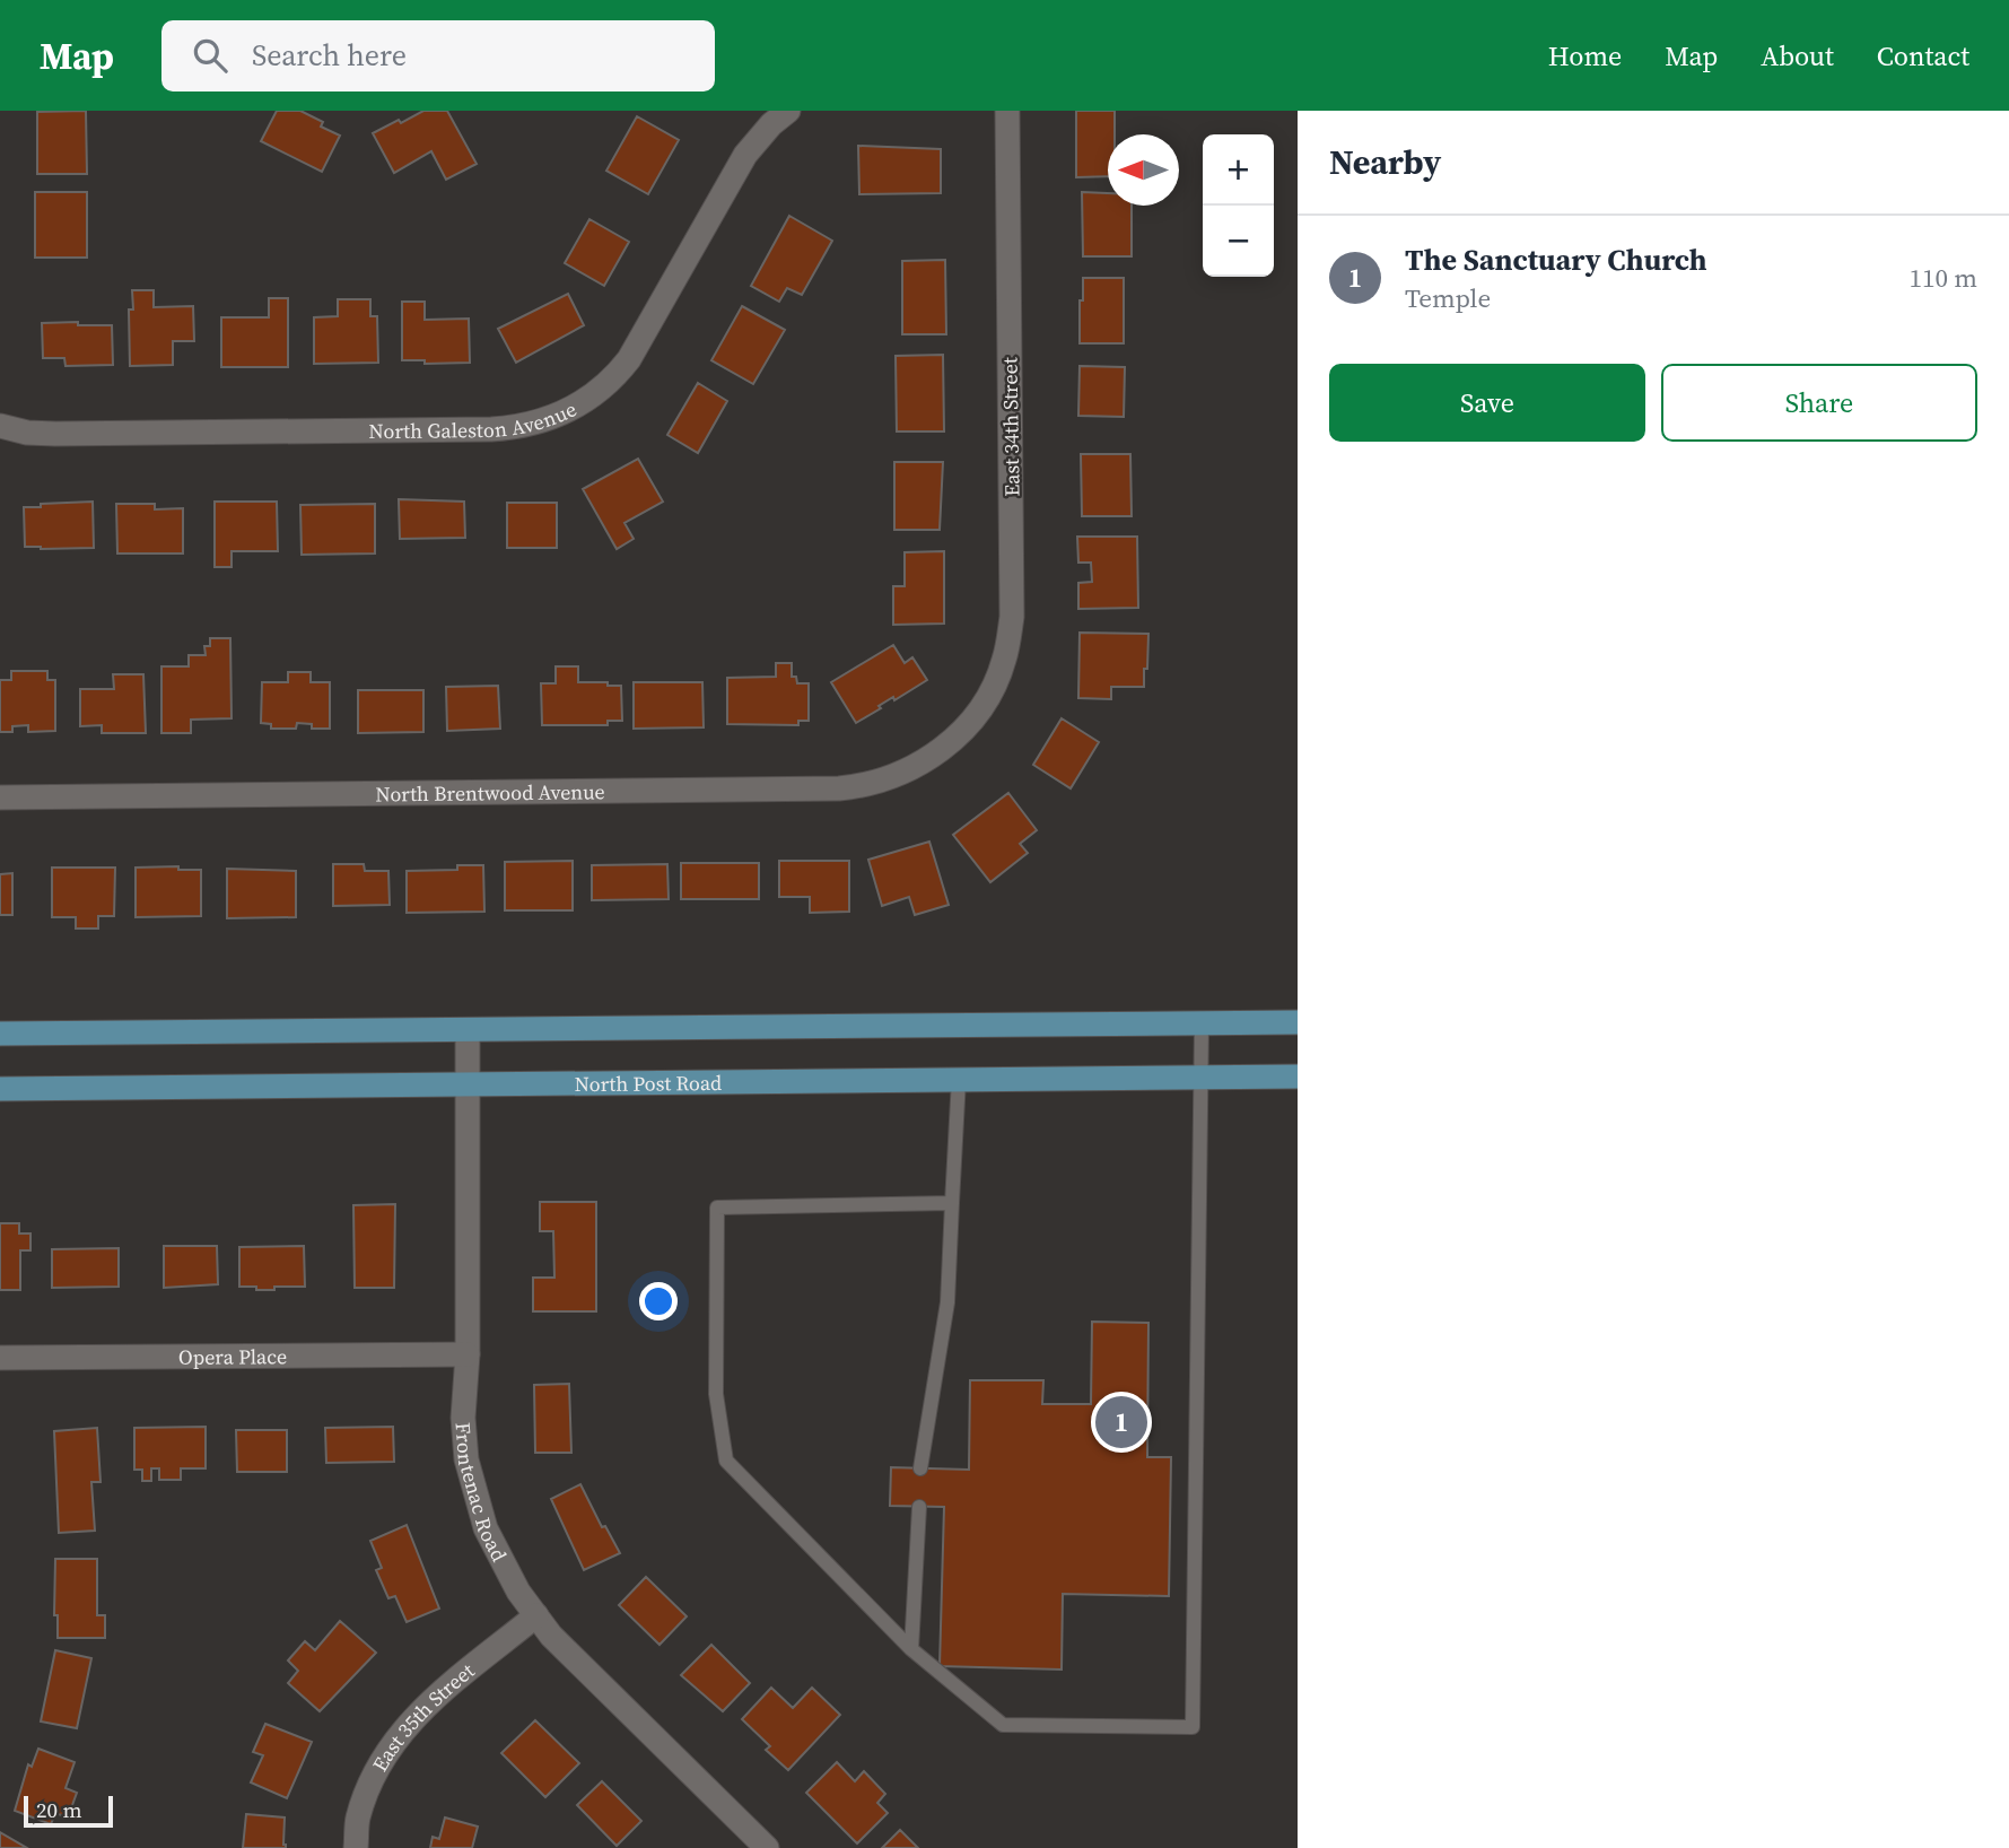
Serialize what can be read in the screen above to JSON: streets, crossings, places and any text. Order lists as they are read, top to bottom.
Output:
{
  "streets": {
    "main road": ["North Post Road"],
    "street": [
      "North Galeston Avenue",
      "East 34th Street",
      "North Brentwood Avenue",
      "Opera Place",
      "Frontenac Road",
      "East 35th Street"
    ]
  },
  "crossings": [
    ["East 34th Street", "North Brentwood Avenue"],
    ["North Post Road", "Frontenac Road"],
    ["Opera Place", "Frontenac Road"],
    ["Frontenac Road", "East 35th Street"]
  ],
  "scale_bar": "20 m",
  "north": "left",
  "page": {
    "header": "Map",
    "search": "Search here",
    "nav": [
      "Home",
      "Map",
      "About",
      "Contact"
    ],
    "heading": "Nearby",
    "map_buttons": ["+", "−"],
    "list": [
      {
        "mark": "1",
        "name": "The Sanctuary Church",
        "note": "Temple",
        "value": "110 m"
      }
    ],
    "buttons": ["Save", "Share"],
    "pins": "1",
    "scale": "20 m"
  }
}
